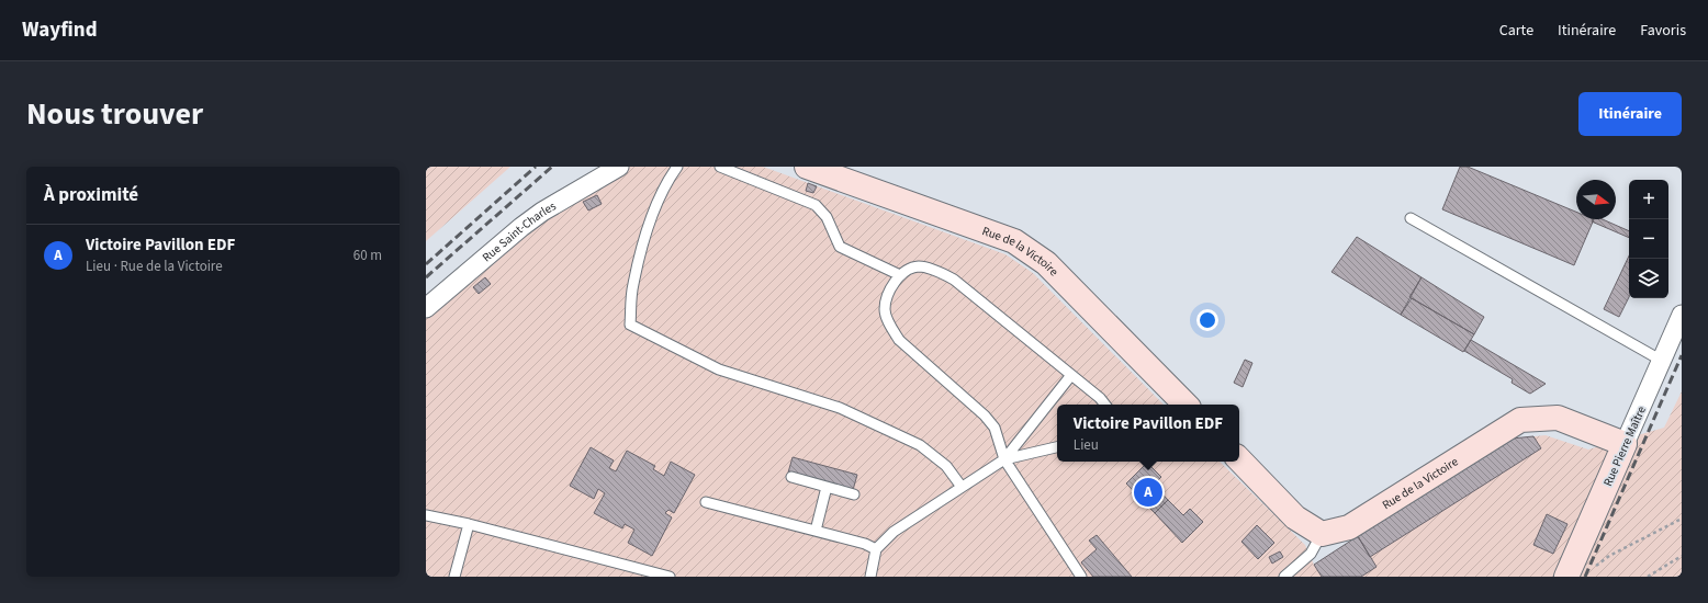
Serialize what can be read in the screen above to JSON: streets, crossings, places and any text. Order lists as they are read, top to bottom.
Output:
{
  "streets": {
    "street": ["Rue Saint-Charles", "Rue de la Victoire", "Rue Pierre Maître"]
  },
  "crossings": [
    ["Rue de la Victoire", "Rue Pierre Maître"]
  ],
  "north": "right",
  "page": {
    "header": "Wayfind",
    "nav": ["Carte", "Itinéraire", "Favoris"],
    "title": "Nous trouver",
    "buttons": "Itinéraire",
    "heading": "À proximité",
    "map_buttons": ["+", "−"],
    "list": [
      {
        "mark": "A",
        "name": "Victoire Pavillon EDF",
        "note": "Lieu · Rue de la Victoire",
        "value": "60 m"
      }
    ],
    "popup": ["Victoire Pavillon EDF", "Lieu"],
    "pins": "A"
  }
}
